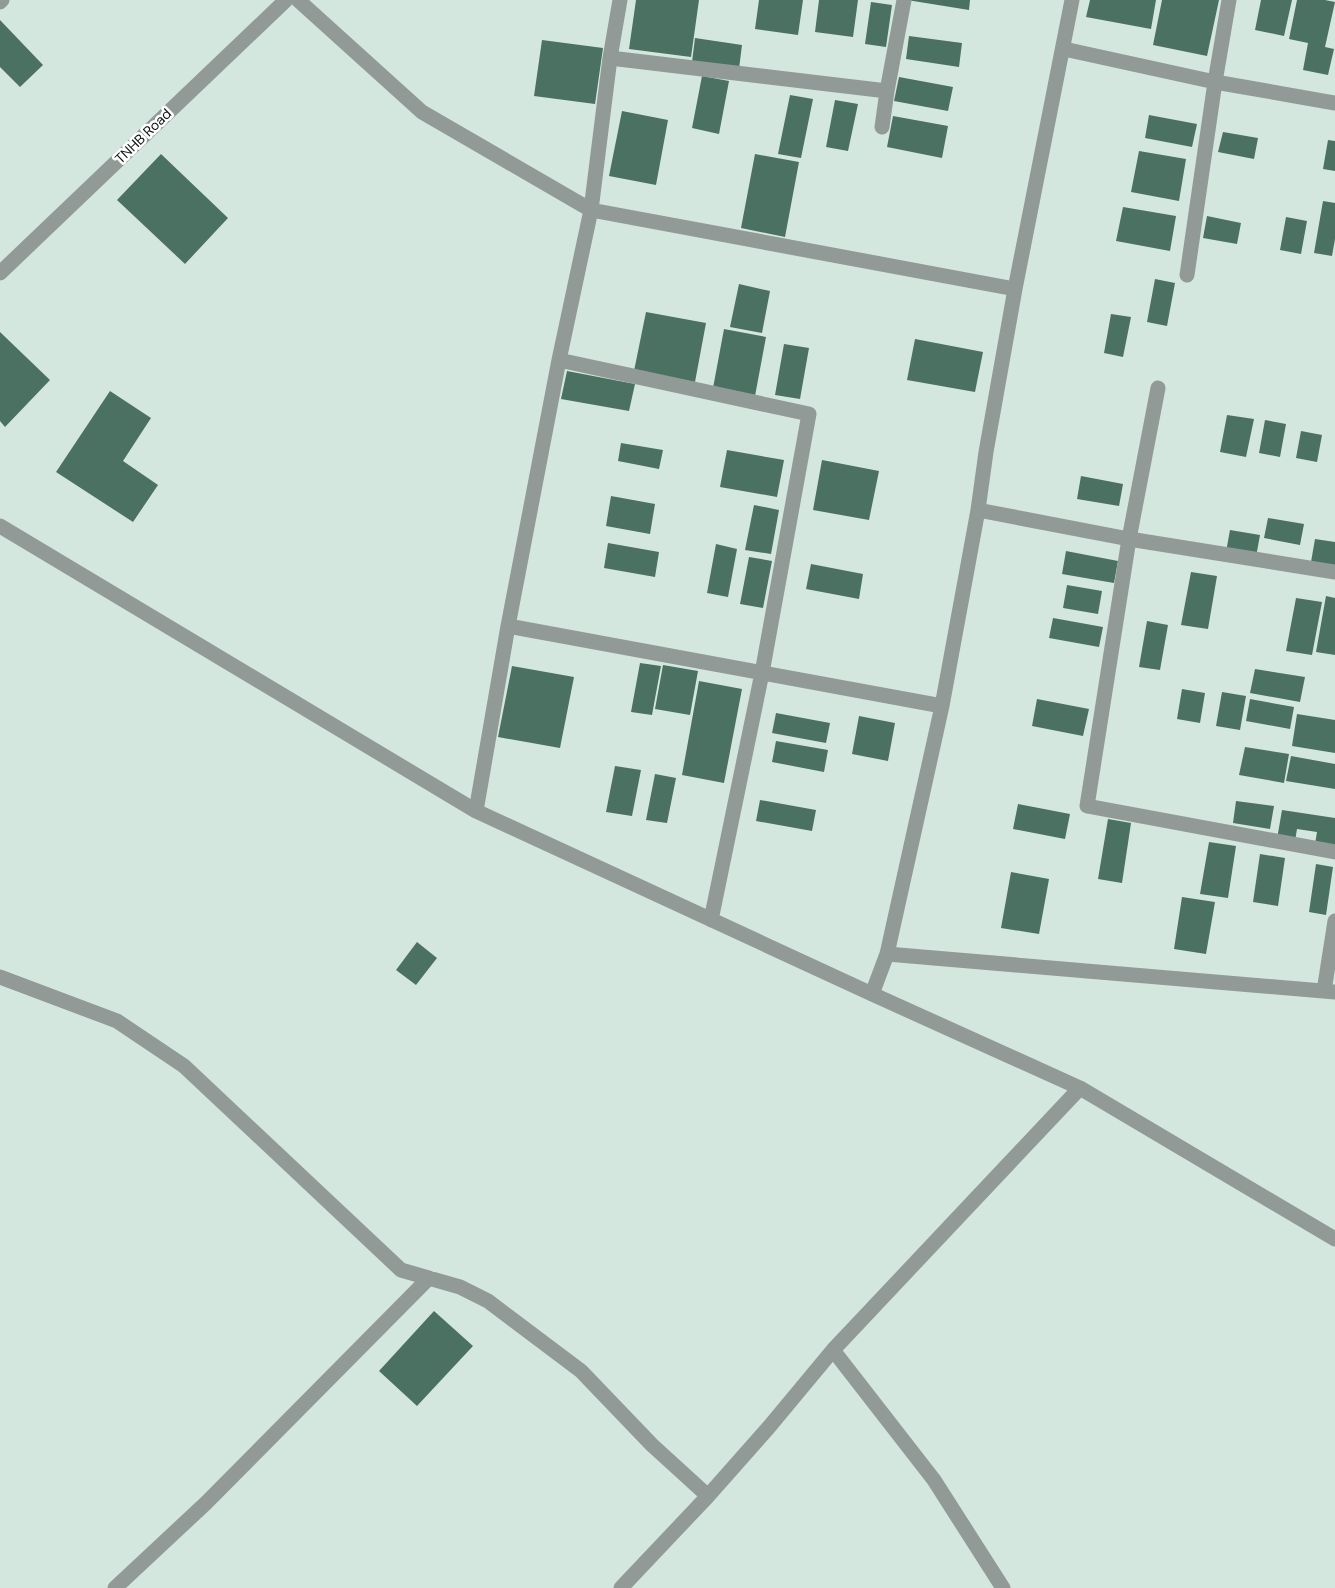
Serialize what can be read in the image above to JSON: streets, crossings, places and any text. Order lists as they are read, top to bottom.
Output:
{
  "streets": {
    "street": ["TNHB Road"]
  }
}
